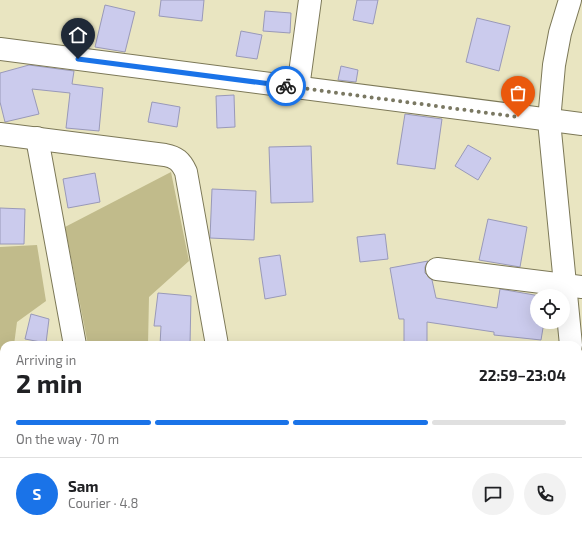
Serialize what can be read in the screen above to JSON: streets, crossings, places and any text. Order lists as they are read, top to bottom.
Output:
{
  "page": {
    "heading": ["2 min", "Arriving in", "22:59–23:04"],
    "panel": ["Sam", "Courier · 4.8"],
    "bar": "On the way · 70 m",
    "round": "S"
  }
}
